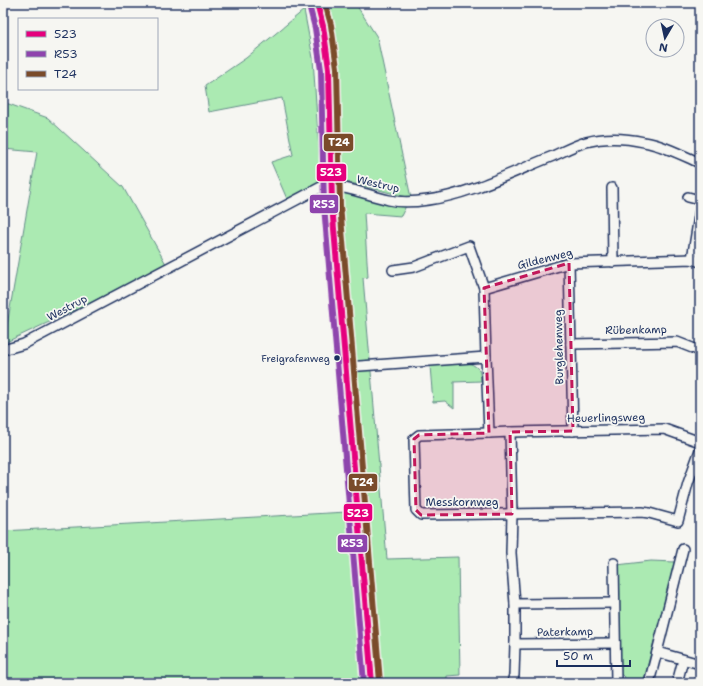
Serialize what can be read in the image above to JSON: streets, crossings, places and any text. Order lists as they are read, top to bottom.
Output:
{
  "streets": {
    "street": [
      "Westrup",
      "Gildenweg",
      "Rübenkamp",
      "Burglehenweg",
      "Heuerlingsweg",
      "Messkornweg",
      "Paterkamp"
    ]
  },
  "crossings": [
    ["Gildenweg", "Burglehenweg"],
    ["Rübenkamp", "Burglehenweg"],
    ["Burglehenweg", "Heuerlingsweg"]
  ],
  "places": ["Freigrafenweg"],
  "lines": ["transit line 523", "transit line T24", "transit line R53"],
  "legend": ["523", "R53", "T24"],
  "scale_bar": "50 m",
  "north": "bottom"
}
